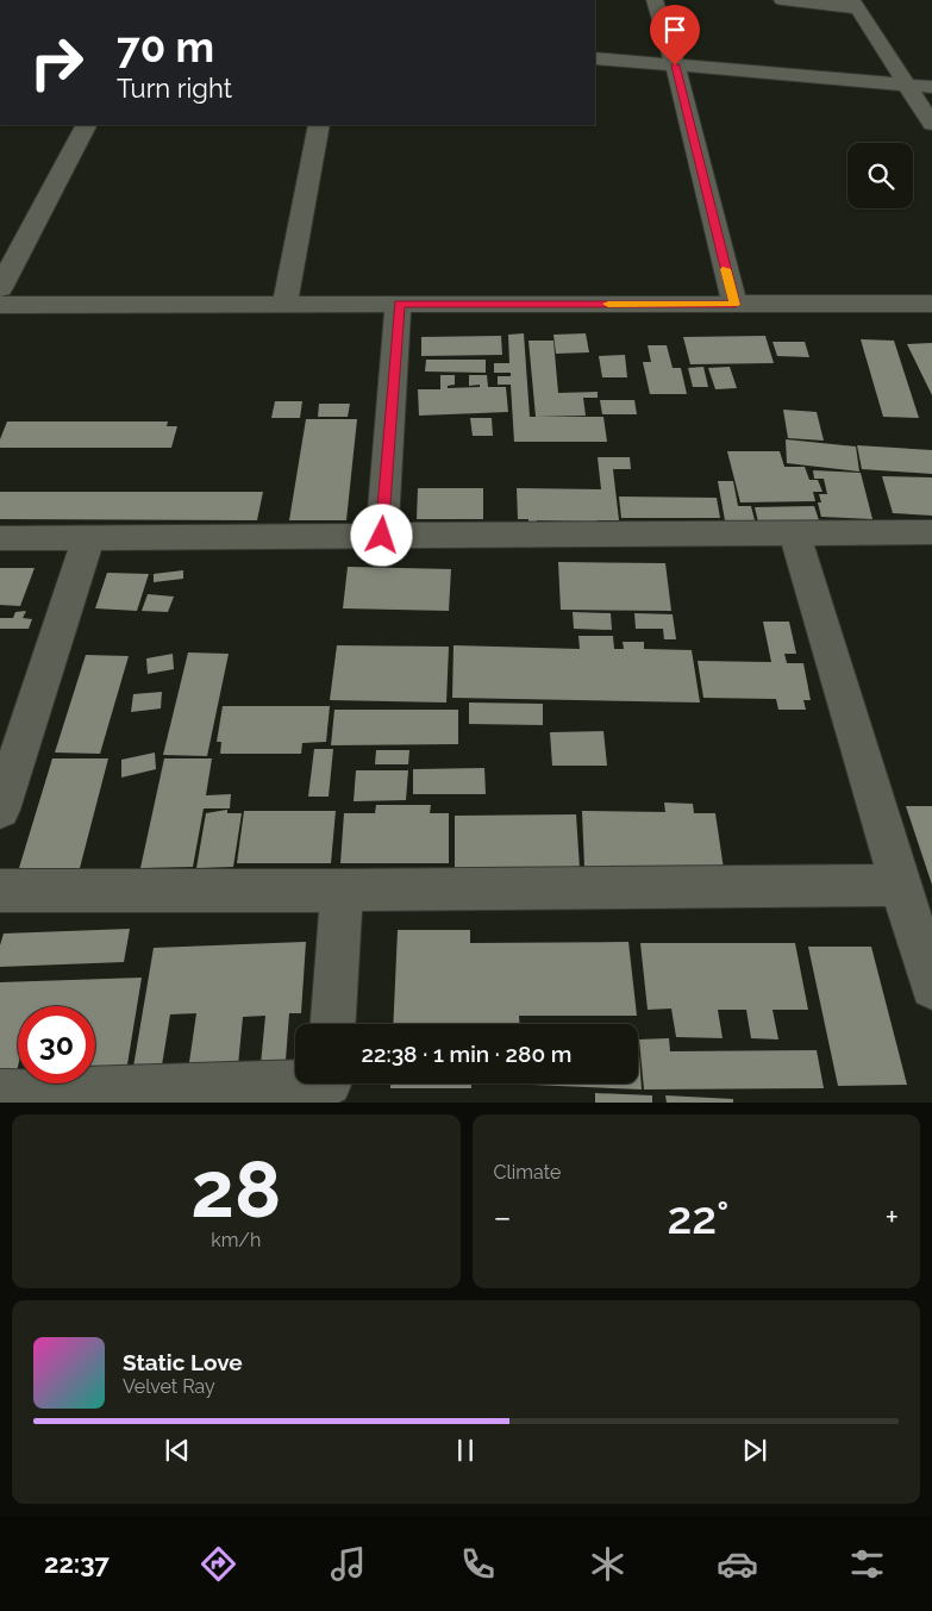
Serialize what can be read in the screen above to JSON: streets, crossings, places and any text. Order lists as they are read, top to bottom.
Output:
{
  "page": {
    "turn": ["70 m", "Turn right"],
    "limit": "30",
    "trip": "22:38 · 1 min · 280 m",
    "tile": [
      ["28", "km/h"],
      "Climate"
    ],
    "heat": ["−", "22°", "+"],
    "song": ["Static Love", "Velvet Ray"],
    "tabs": "22:37"
  }
}
